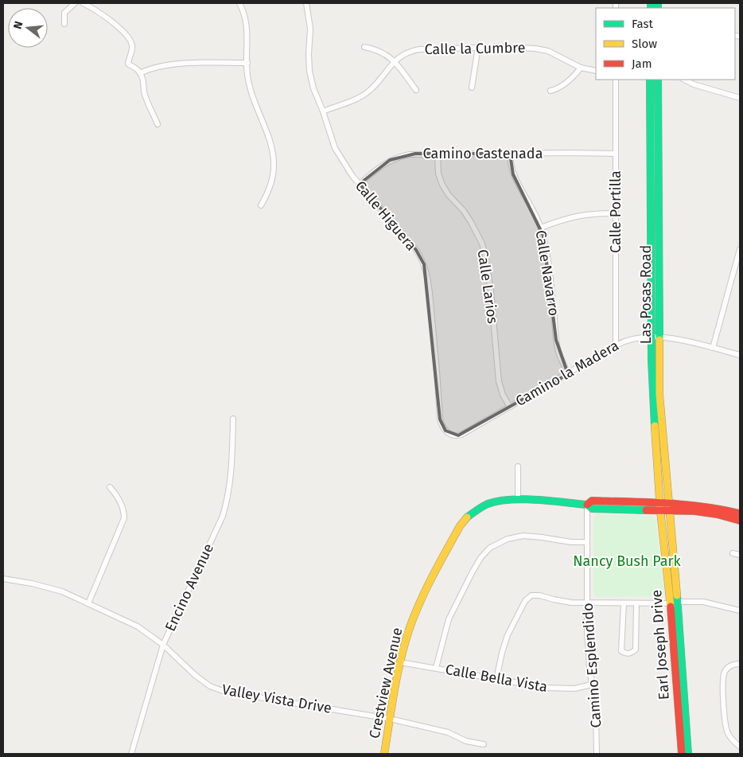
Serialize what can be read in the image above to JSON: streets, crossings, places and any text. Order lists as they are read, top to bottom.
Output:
{
  "streets": {
    "main road": ["Las Posas Road", "Earl Joseph Drive", "Crestview Avenue"],
    "street": [
      "Calle la Cumbre",
      "Camino Castenada",
      "Calle Portilla",
      "Calle Higuera",
      "Calle Navarro",
      "Calle Larios",
      "Camino la Madera",
      "Encino Avenue",
      "Camino Esplendido",
      "Calle Bella Vista",
      "Valley Vista Drive"
    ]
  },
  "crossings": [
    ["Calle la Cumbre", "Calle Higuera"],
    ["Camino Castenada", "Calle Portilla"],
    ["Camino Castenada", "Calle Higuera"],
    ["Camino Castenada", "Calle Navarro"],
    ["Camino Castenada", "Calle Larios"],
    ["Calle Portilla", "Camino la Madera"],
    ["Calle Higuera", "Camino la Madera"],
    ["Calle Navarro", "Camino la Madera"],
    ["Calle Larios", "Camino la Madera"],
    ["Las Posas Road", "Camino la Madera"],
    ["Las Posas Road", "Earl Joseph Drive"],
    ["Las Posas Road", "Crestview Avenue"],
    ["Encino Avenue", "Valley Vista Drive"],
    ["Earl Joseph Drive", "Crestview Avenue"],
    ["Camino Esplendido", "Calle Bella Vista"],
    ["Camino Esplendido", "Crestview Avenue"],
    ["Calle Bella Vista", "Crestview Avenue"],
    ["Crestview Avenue", "Valley Vista Drive"]
  ],
  "parks": ["Nancy Bush Park"],
  "legend": ["Fast", "Slow", "Jam"],
  "north": "left"
}
